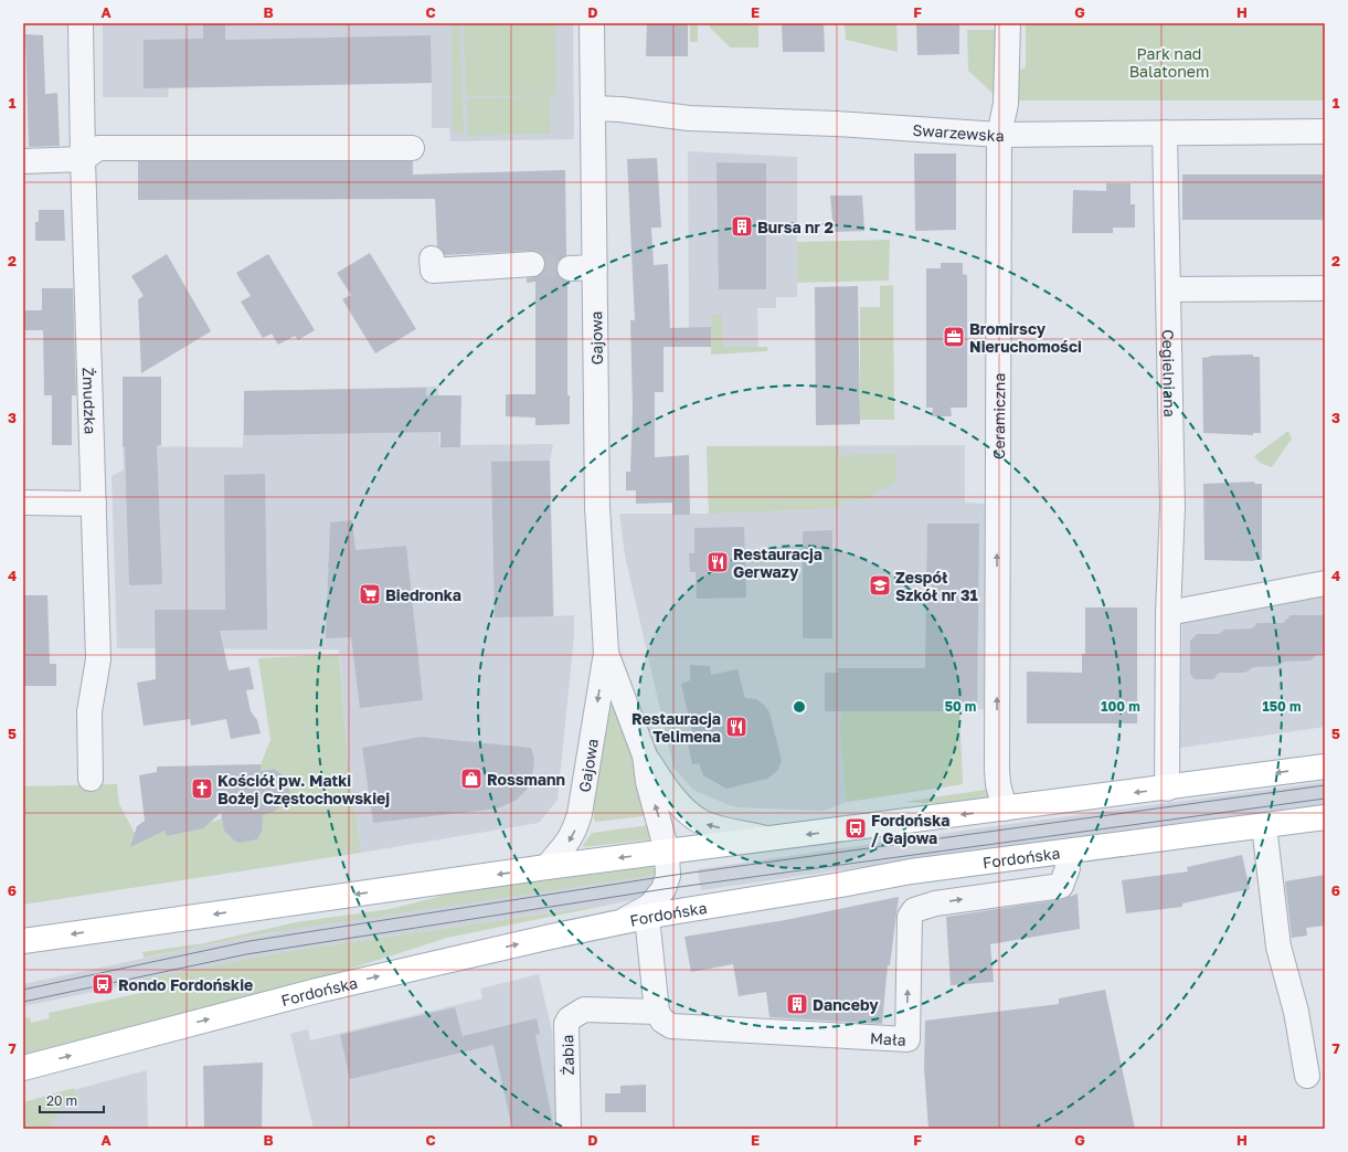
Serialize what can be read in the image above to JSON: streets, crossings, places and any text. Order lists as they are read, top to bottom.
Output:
{
  "streets": {
    "main road": ["Fordońska"],
    "street": [
      "Swarzewska",
      "Gajowa",
      "Cegielniana",
      "Żmudzka",
      "Ceramiczna",
      "Mała",
      "Żabia"
    ]
  },
  "crossings": [
    ["Swarzewska", "Gajowa"],
    ["Swarzewska", "Cegielniana"],
    ["Swarzewska", "Ceramiczna"],
    ["Gajowa", "Fordońska"],
    ["Fordońska", "Mała"],
    ["Mała", "Żabia"]
  ],
  "one_way": ["Ceramiczna"],
  "parks": ["Park nad Balatonem"],
  "places": {
    "building": ["Bursa nr 2", "Danceby"],
    "office": ["Bromirscy Nieruchomości"],
    "restaurant": ["Restauracja Gerwazy", "Restauracja Telimena"],
    "school or university": ["Zespół Szkół nr 31"],
    "supermarket": ["Biedronka"],
    "shop": ["Rossmann"],
    "church": ["Kościół pw. Matki Bożej Częstochowskiej"],
    "bus stop": ["Fordońska / Gajowa", "Rondo Fordońskie"]
  },
  "scale_bar": "20 m",
  "grid": {
    "columns": [
      "A",
      "B",
      "C",
      "D",
      "E",
      "F",
      "G",
      "H"
    ],
    "rows": [
      "1",
      "2",
      "3",
      "4",
      "5",
      "6",
      "7"
    ]
  },
  "rings": ["50 m", "100 m", "150 m"]
}
